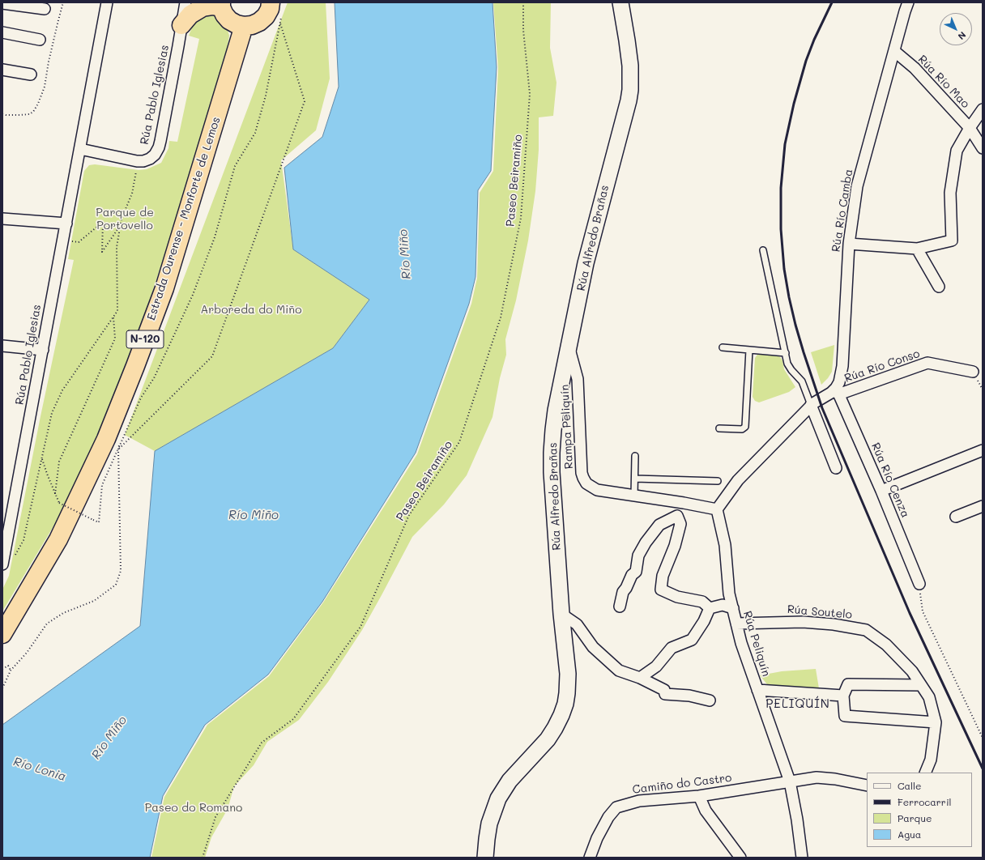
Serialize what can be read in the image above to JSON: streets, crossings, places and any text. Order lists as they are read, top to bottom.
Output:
{
  "streets": {
    "highway": ["Estrada Ourense - Monforte de Lemos", "N-120"],
    "street": [
      "Rúa Río Mao",
      "Rúa Pablo Iglesias",
      "Rúa Río Camba",
      "Rúa Alfredo Brañas",
      "Rúa Río Conso",
      "Rampa Peliquín",
      "Rúa Río Cenza",
      "Rúa Soutelo",
      "Rúa Peliquín",
      "Camiño do Castro"
    ],
    "path": ["Paseo Beiramiño"]
  },
  "crossings": [
    ["Rúa Río Mao", "Rúa Río Camba"],
    ["Rúa Río Camba", "Rúa Río Conso"],
    ["Rúa Río Camba", "Rúa Río Cenza"],
    ["Rúa Alfredo Brañas", "Rampa Peliquín"],
    ["Rúa Río Conso", "Rúa Río Cenza"],
    ["Rampa Peliquín", "Rúa Peliquín"],
    ["Rúa Soutelo", "Rúa Peliquín"],
    ["Rúa Peliquín", "Camiño do Castro"]
  ],
  "districts": ["PELIQUÍN"],
  "water": ["Río Miño", "Río Lonia"],
  "parks": ["Parque de Portovello", "Arboreda do Miño", "Paseo do Romano"],
  "legend": [
    "Calle",
    "Ferrocarril",
    "Parque",
    "Agua"
  ],
  "north": "bottom right"
}
